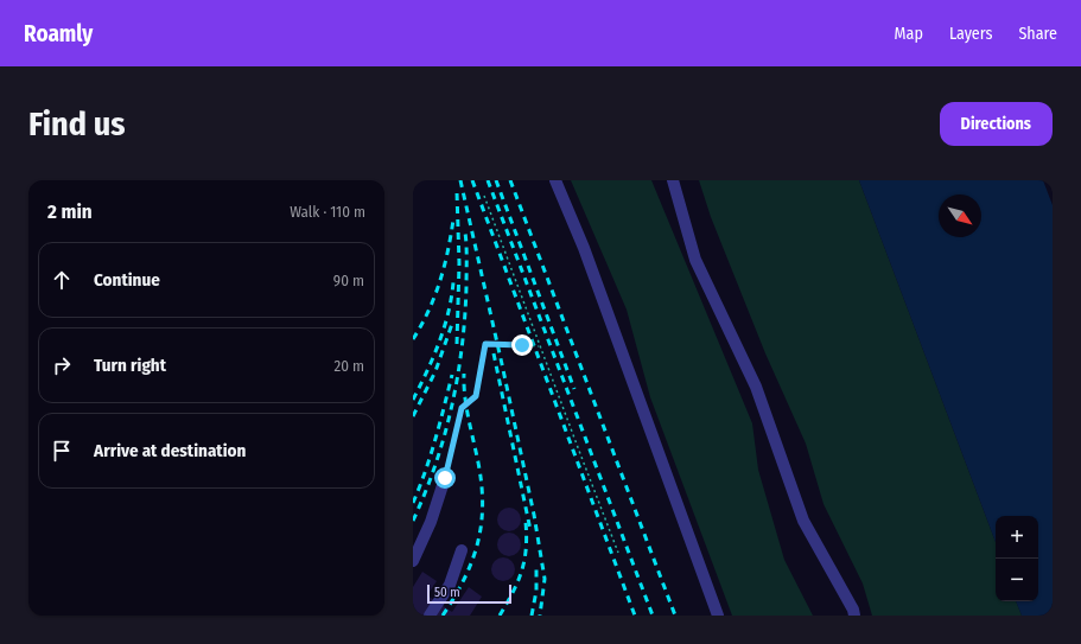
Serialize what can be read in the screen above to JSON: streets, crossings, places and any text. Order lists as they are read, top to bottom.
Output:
{
  "scale_bar": "50 m",
  "north": "bottom right",
  "page": {
    "header": "Roamly",
    "nav": ["Map", "Layers", "Share"],
    "buttons": "Directions",
    "title": "Find us",
    "heading": ["2 min", "Walk · 110 m"],
    "list": [
      ["Continue", "90 m"],
      ["Turn right", "20 m"],
      "Arrive at destination"
    ],
    "map_buttons": ["+", "−"],
    "scale": "50 m"
  }
}
